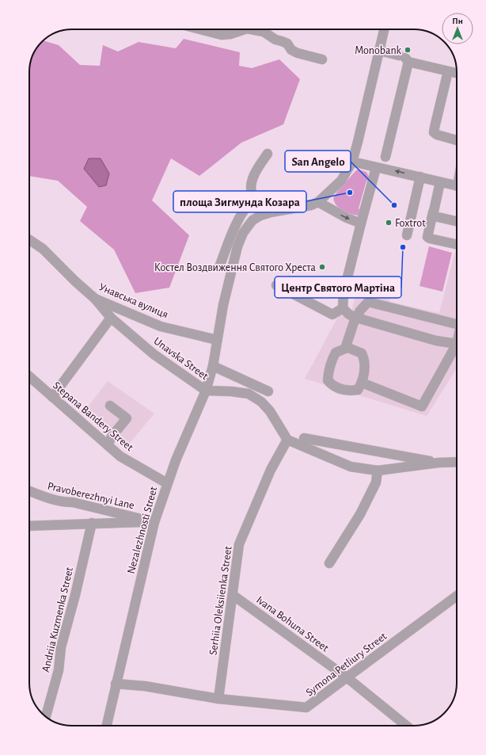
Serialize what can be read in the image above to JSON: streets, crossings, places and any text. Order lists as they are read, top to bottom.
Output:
{
  "streets": {
    "street": [
      "Унавська вулиця",
      "Unavska Street",
      "Stepana Bandery Street",
      "Pravoberezhnyi Lane",
      "Nezalezhnosti Street",
      "Serhiia Oleksiienka Street",
      "Andriia Kuzmenka Street",
      "Ivana Bohuna Street",
      "Symona Petliury Street"
    ]
  },
  "crossings": [
    ["Унавська вулиця", "Unavska Street"],
    ["Унавська вулиця", "Nezalezhnosti Street"],
    ["Unavska Street", "Nezalezhnosti Street"],
    ["Unavska Street", "Serhiia Oleksiienka Street"],
    ["Stepana Bandery Street", "Nezalezhnosti Street"],
    ["Pravoberezhnyi Lane", "Nezalezhnosti Street"],
    ["Nezalezhnosti Street", "Symona Petliury Street"],
    ["Serhiia Oleksiienka Street", "Ivana Bohuna Street"],
    ["Serhiia Oleksiienka Street", "Symona Petliury Street"],
    ["Ivana Bohuna Street", "Symona Petliury Street"]
  ],
  "places": [
    "Monobank",
    "площа Зигмунда Козара",
    "San Angelo",
    "Foxtrot",
    "Центр Святого Мартіна",
    "Костел Воздвиження Святого Хреста"
  ],
  "north": "top"
}
